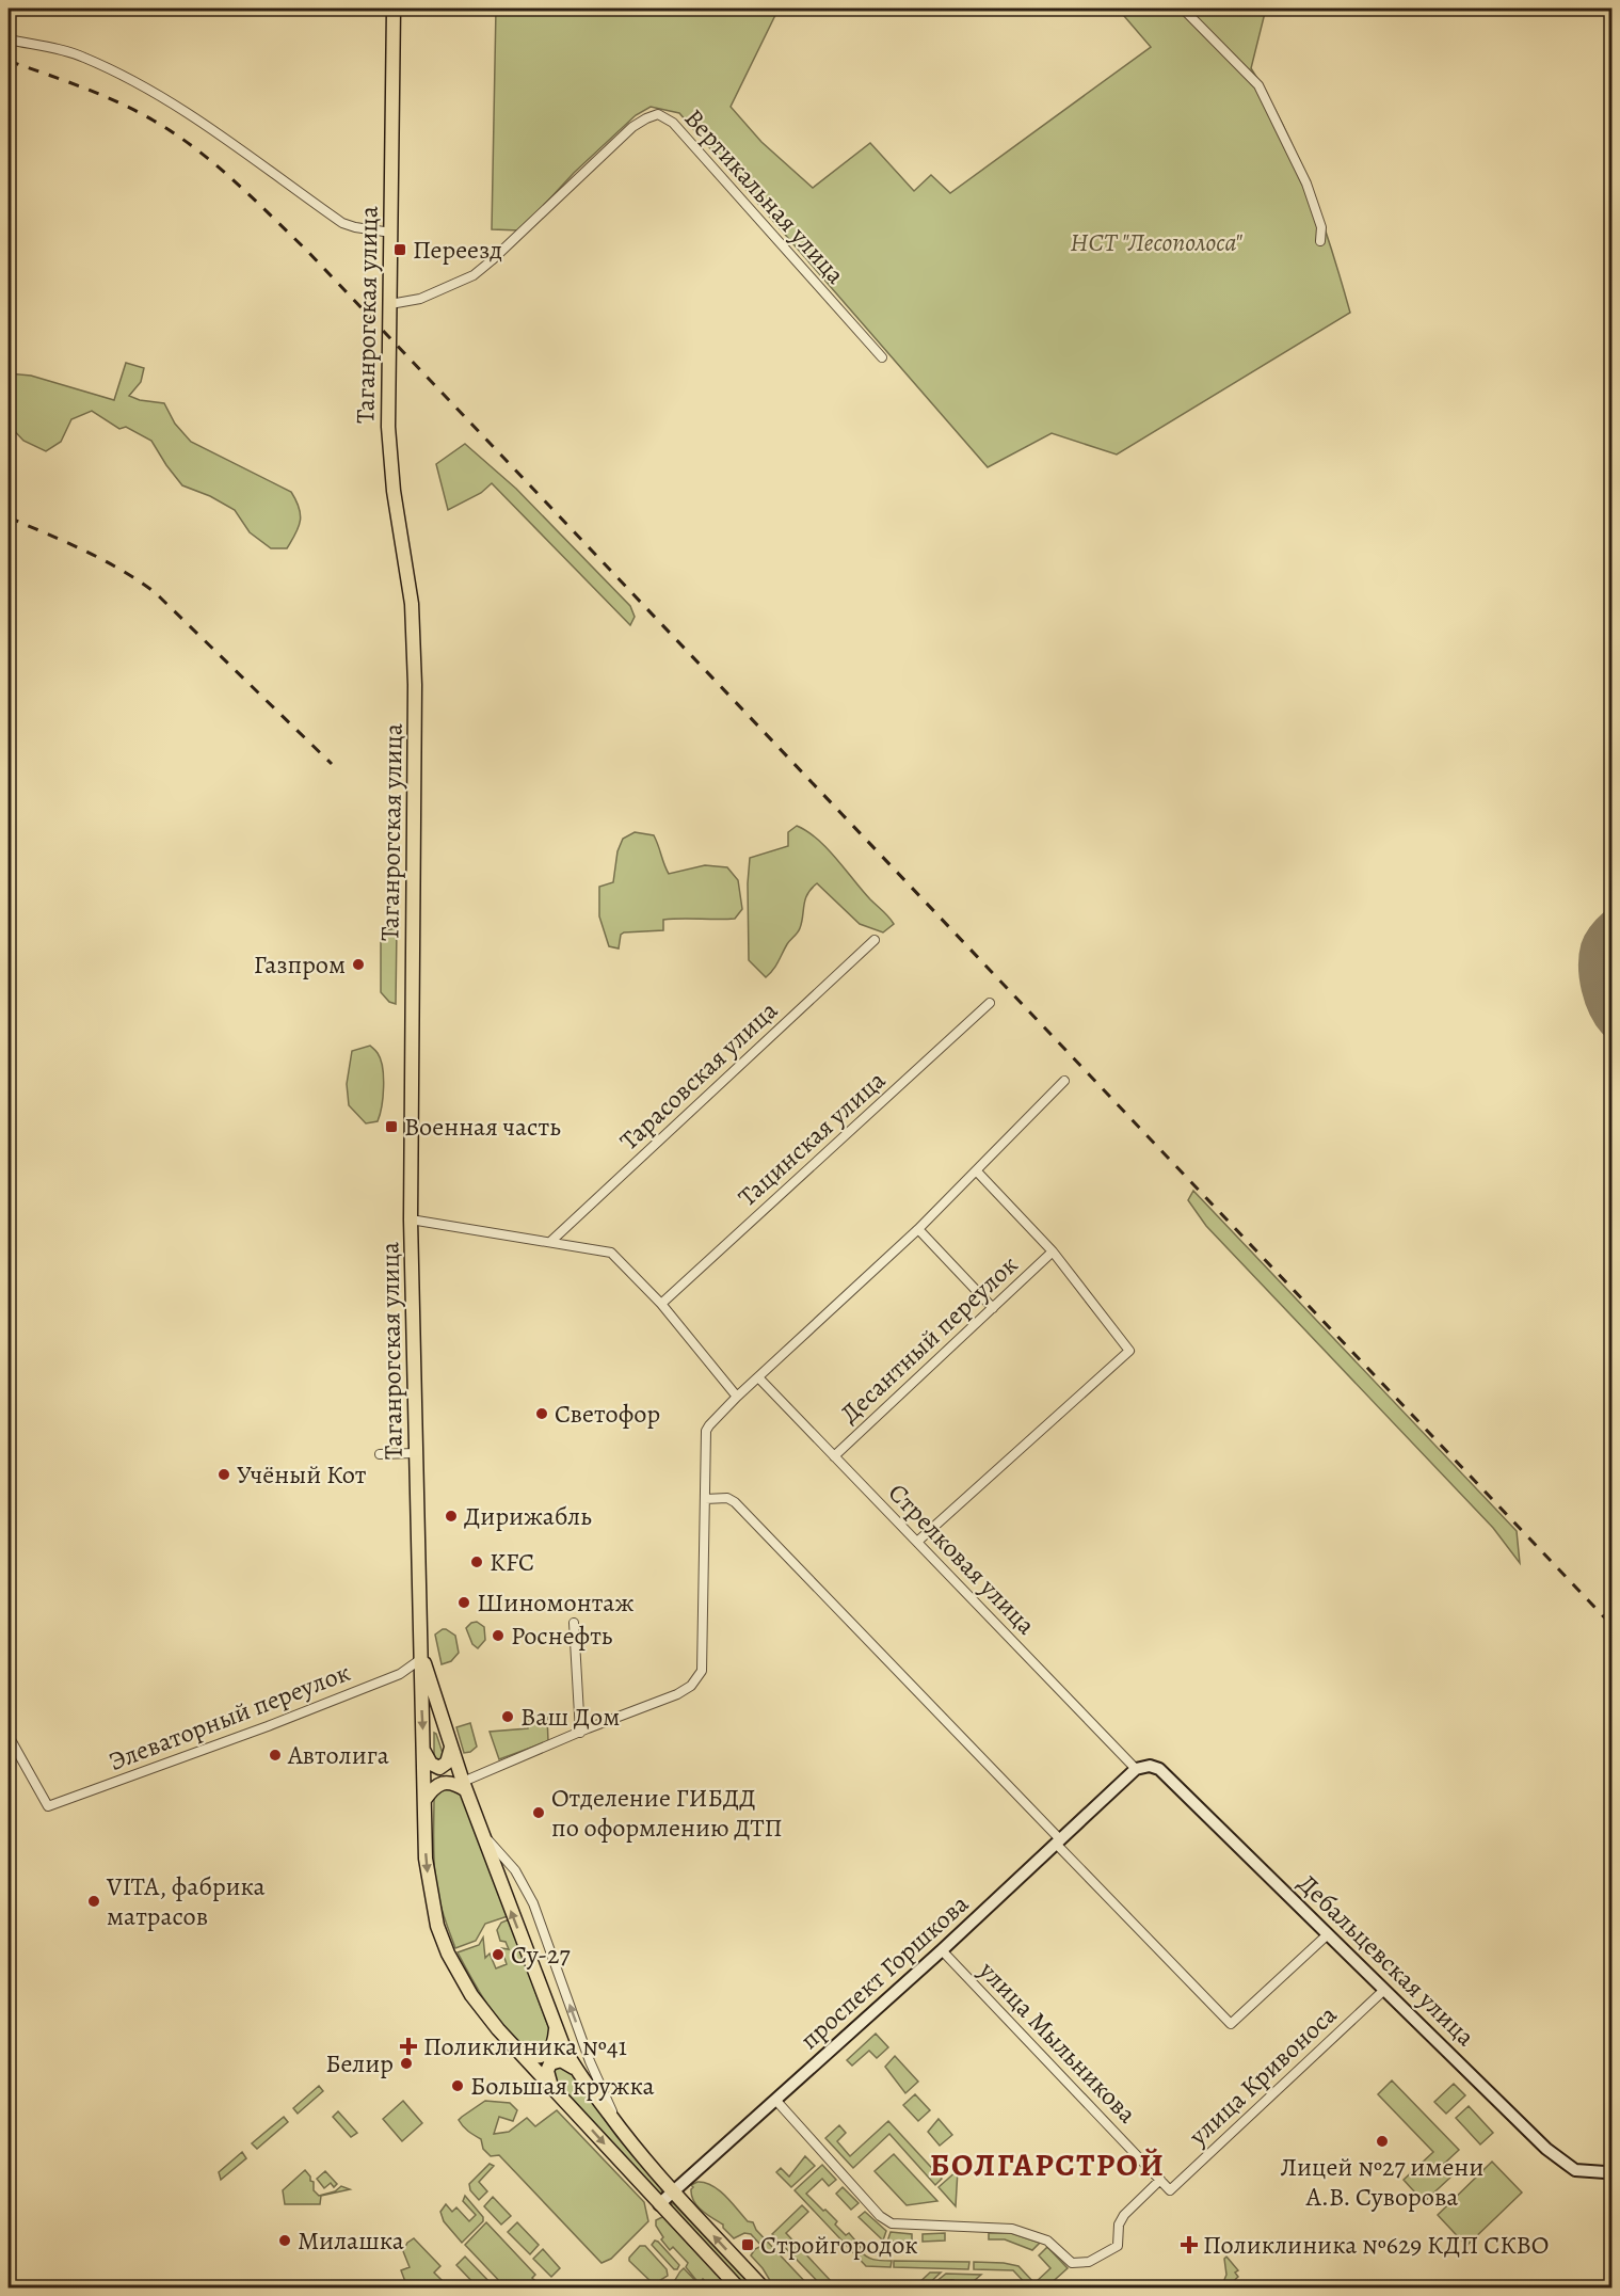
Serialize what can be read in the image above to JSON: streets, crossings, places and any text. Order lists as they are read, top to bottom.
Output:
{
  "streets": {
    "main road": ["Таганрогская улица"],
    "street": [
      "Вертикальная улица",
      "Тарасовская улица",
      "Тацинская улица",
      "Десантный переулок",
      "Стрелковая улица",
      "Элеваторный переулок",
      "Дебальцевская улица",
      "проспект Горшкова",
      "улица Мыльникова",
      "улица Кривоноса"
    ]
  },
  "crossings": [
    ["Вертикальная улица", "Таганрогская улица"],
    ["Таганрогская улица", "Элеваторный переулок"],
    ["Таганрогская улица", "проспект Горшкова"],
    ["Десантный переулок", "Стрелковая улица"],
    ["Стрелковая улица", "Дебальцевская улица"],
    ["Стрелковая улица", "проспект Горшкова"],
    ["Дебальцевская улица", "проспект Горшкова"],
    ["Дебальцевская улица", "улица Кривоноса"],
    ["проспект Горшкова", "улица Мыльникова"],
    ["улица Мыльникова", "улица Кривоноса"]
  ],
  "districts": ["БОЛГАРСТРОЙ"],
  "parks": ["НСТ \"Лесополоса\""],
  "places": {
    "transit": ["Переезд", "Военная часть", "Стройгородок"],
    "other": [
      "Газпром",
      "Светофор",
      "Учёный Кот",
      "Дирижабль",
      "KFC",
      "Шиномонтаж",
      "Роснефть",
      "Ваш Дом",
      "Автолига",
      "Отделение ГИБДД по оформлению ДТП",
      "VITA, фабрика матрасов",
      "Су-27",
      "Белир",
      "Большая кружка",
      "Лицей №27 имени А.В. Суворова",
      "Милашка"
    ],
    "health": ["Поликлиника №41", "Поликлиника №629 КДП СКВО"]
  }
}
